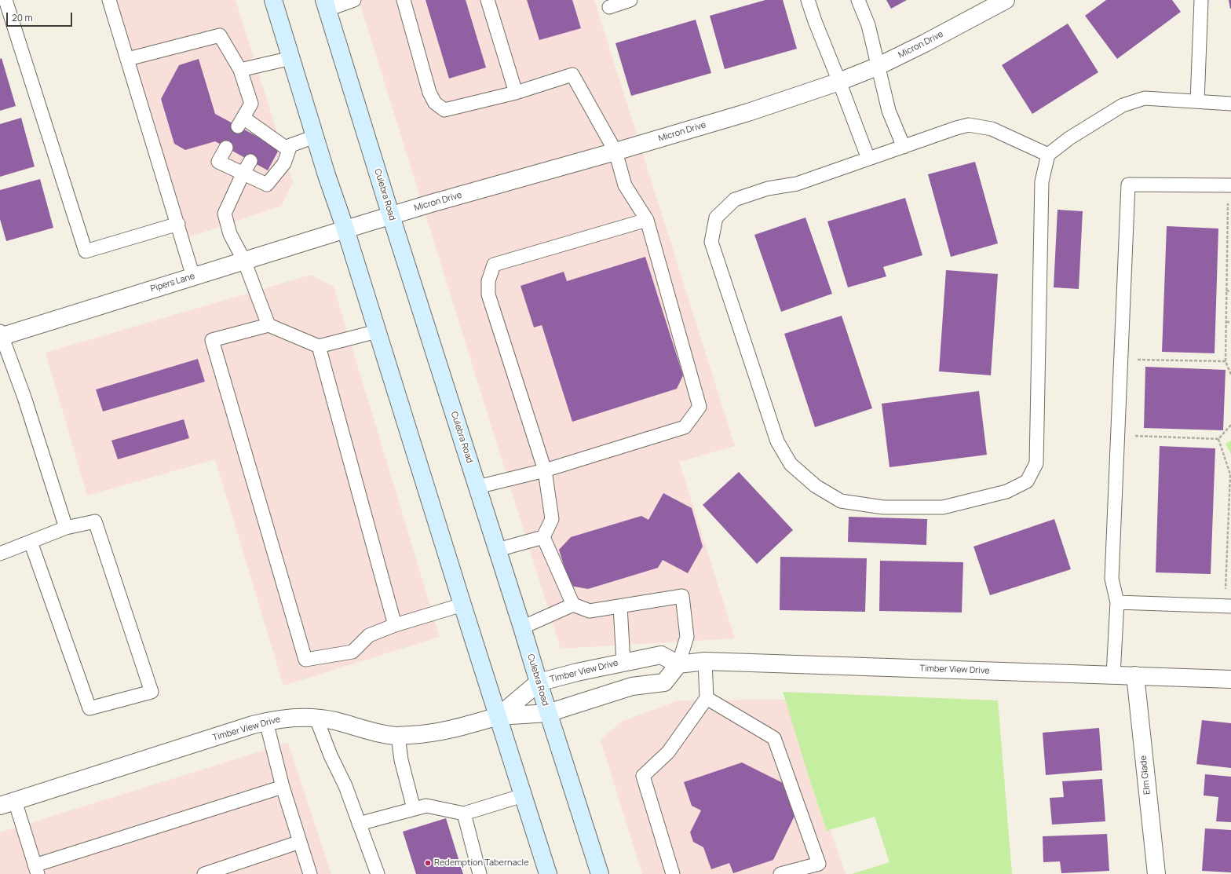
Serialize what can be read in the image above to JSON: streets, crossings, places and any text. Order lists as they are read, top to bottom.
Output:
{
  "streets": {
    "main road": ["Culebra Road"],
    "street": [
      "Micron Drive",
      "Pipers Lane",
      "Timber View Drive",
      "Elm Glade"
    ]
  },
  "crossings": [
    ["Micron Drive", "Culebra Road"],
    ["Micron Drive", "Pipers Lane"],
    ["Culebra Road", "Timber View Drive"],
    ["Timber View Drive", "Elm Glade"]
  ],
  "places": ["Redemption Tabernacle"],
  "scale_bar": "20 m"
}
